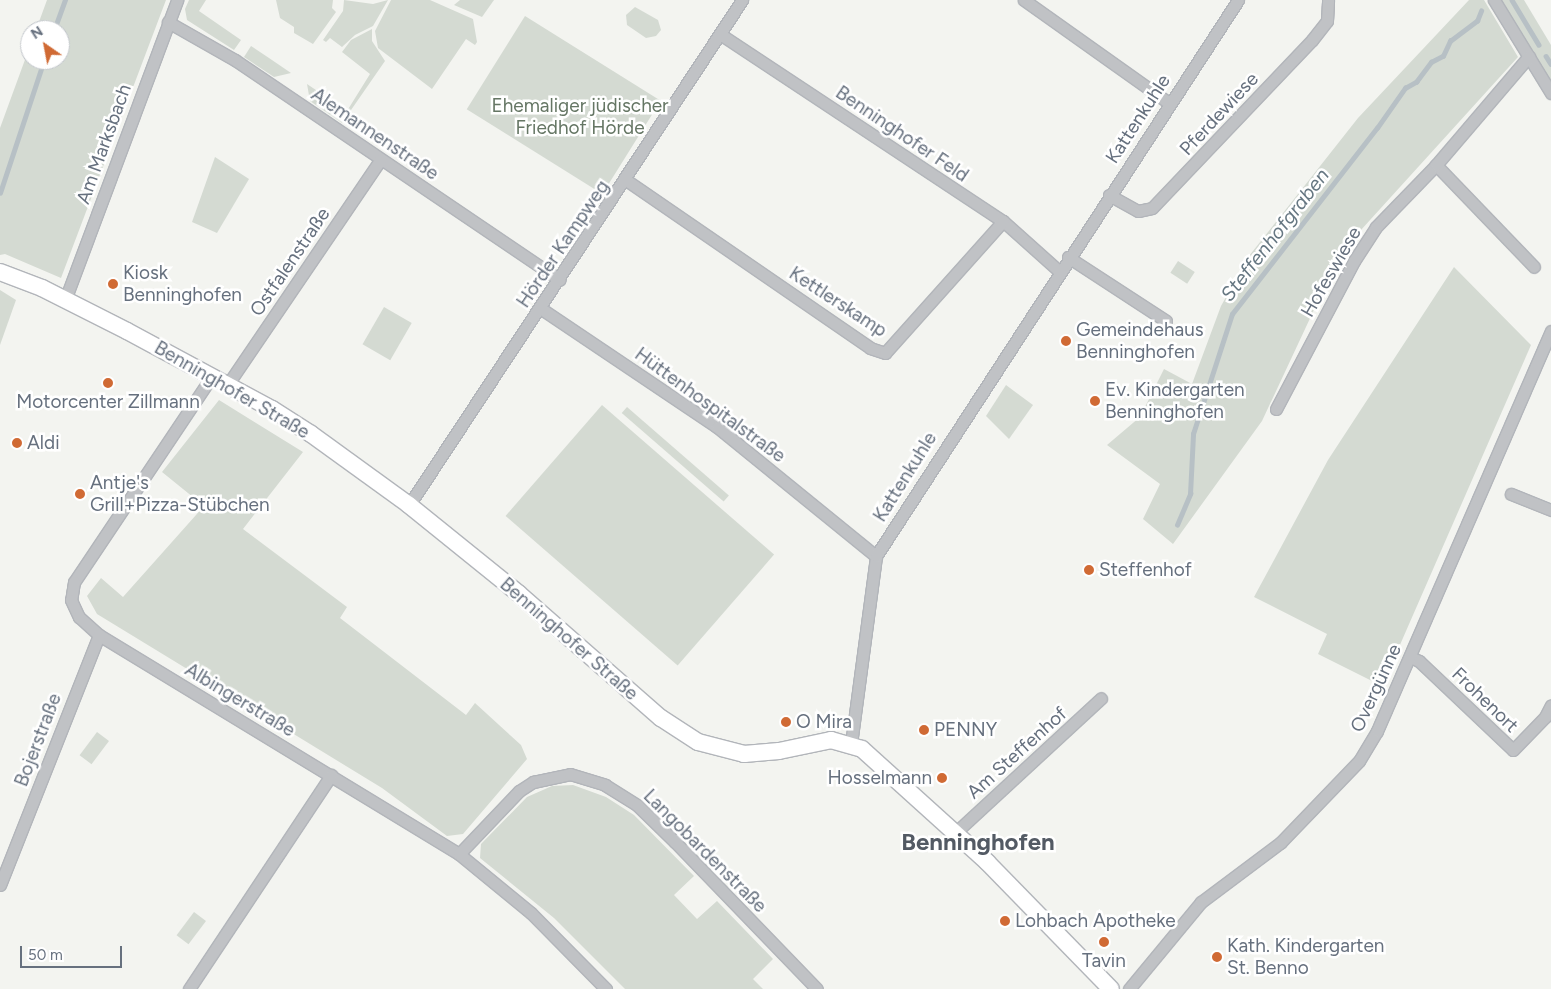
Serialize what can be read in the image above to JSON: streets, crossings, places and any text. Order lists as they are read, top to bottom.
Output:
{
  "streets": {
    "main road": ["Benninghofer Straße"],
    "street": [
      "Pferdewiese",
      "Kattenkuhle",
      "Alemannenstraße",
      "Benninghofer Feld",
      "Am Marksbach",
      "Hörder Kampweg",
      "Ostfalenstraße",
      "Hofeswiese",
      "Kettlerskamp",
      "Hüttenhospitalstraße",
      "Overgünne",
      "Albingerstraße",
      "Frohenort",
      "Bojerstraße",
      "Am Steffenhof",
      "Langobardenstraße"
    ]
  },
  "crossings": [
    ["Pferdewiese", "Kattenkuhle"],
    ["Kattenkuhle", "Benninghofer Feld"],
    ["Kattenkuhle", "Benninghofer Straße"],
    ["Kattenkuhle", "Hüttenhospitalstraße"],
    ["Alemannenstraße", "Am Marksbach"],
    ["Alemannenstraße", "Hörder Kampweg"],
    ["Alemannenstraße", "Ostfalenstraße"],
    ["Benninghofer Feld", "Hörder Kampweg"],
    ["Benninghofer Feld", "Kettlerskamp"],
    ["Am Marksbach", "Benninghofer Straße"],
    ["Hörder Kampweg", "Kettlerskamp"],
    ["Hörder Kampweg", "Benninghofer Straße"],
    ["Hörder Kampweg", "Hüttenhospitalstraße"],
    ["Ostfalenstraße", "Benninghofer Straße"],
    ["Benninghofer Straße", "Albingerstraße"],
    ["Benninghofer Straße", "Am Steffenhof"],
    ["Overgünne", "Frohenort"],
    ["Albingerstraße", "Bojerstraße"],
    ["Albingerstraße", "Langobardenstraße"]
  ],
  "districts": ["Benninghofen"],
  "water": ["Steffenhofgraben"],
  "parks": ["Ehemaliger jüdischer Friedhof Hörde"],
  "places": [
    "Kiosk Benninghofen",
    "Gemeindehaus Benninghofen",
    "Motorcenter Zillmann",
    "Ev. Kindergarten Benninghofen",
    "Aldi",
    "Antje's Grill+Pizza-Stübchen",
    "Steffenhof",
    "O Mira",
    "PENNY",
    "Hosselmann",
    "Lohbach Apotheke",
    "Tavin",
    "Kath. Kindergarten St. Benno"
  ],
  "scale_bar": "50 m",
  "north": "top left"
}
